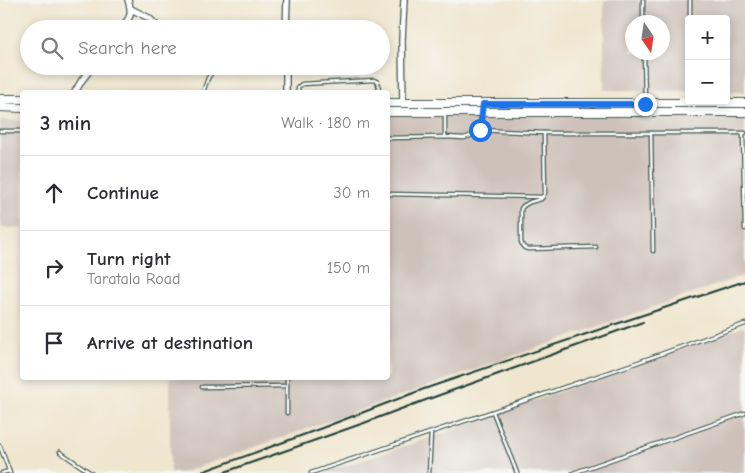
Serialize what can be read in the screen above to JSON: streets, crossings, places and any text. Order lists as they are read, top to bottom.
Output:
{
  "north": "bottom",
  "page": {
    "map_buttons": ["+", "−"],
    "search": "Search here",
    "heading": ["3 min", "Walk · 180 m"],
    "list": [
      ["Continue", "30 m"],
      ["Turn right", "Taratala Road", "150 m"],
      "Arrive at destination"
    ]
  }
}
